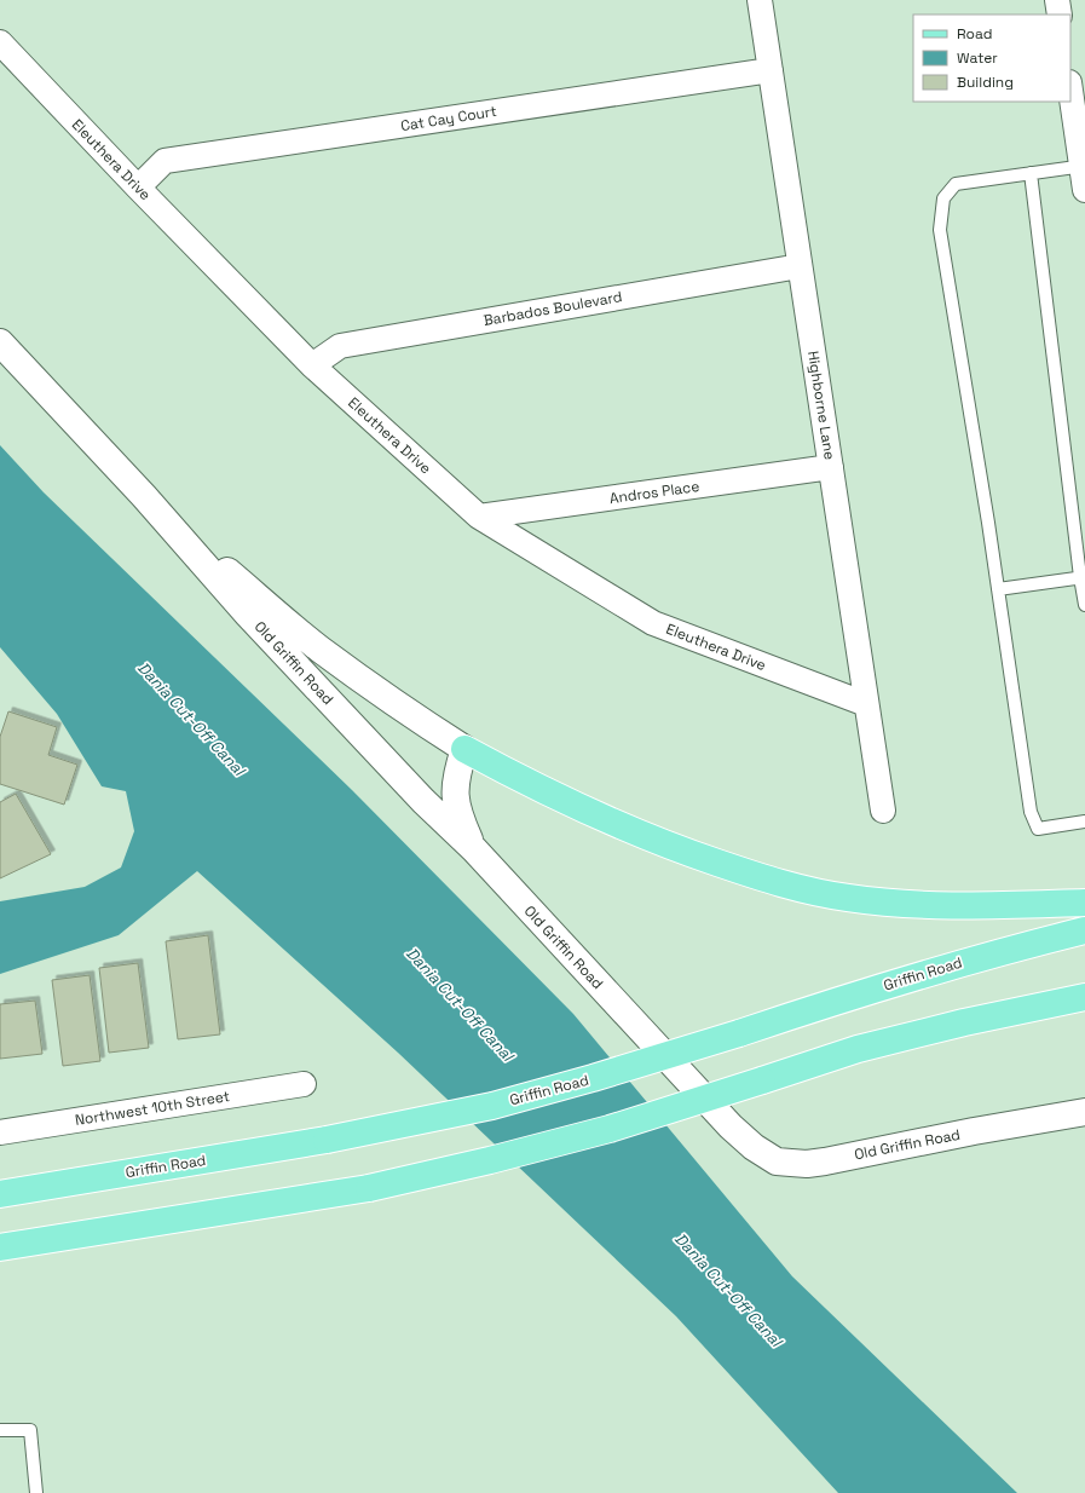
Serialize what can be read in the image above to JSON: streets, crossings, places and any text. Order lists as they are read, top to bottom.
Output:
{
  "streets": {
    "main road": ["Griffin Road"],
    "street": [
      "Cat Cay Court",
      "Eleuthera Drive",
      "Barbados Boulevard",
      "Highborne Lane",
      "Andros Place",
      "Old Griffin Road",
      "Northwest 10th Street"
    ]
  },
  "crossings": [
    ["Cat Cay Court", "Eleuthera Drive"],
    ["Cat Cay Court", "Highborne Lane"],
    ["Eleuthera Drive", "Barbados Boulevard"],
    ["Eleuthera Drive", "Highborne Lane"],
    ["Eleuthera Drive", "Andros Place"],
    ["Barbados Boulevard", "Highborne Lane"],
    ["Highborne Lane", "Andros Place"]
  ],
  "water": ["Dania Cut-Off Canal"],
  "legend": ["Road", "Water", "Building"]
}
